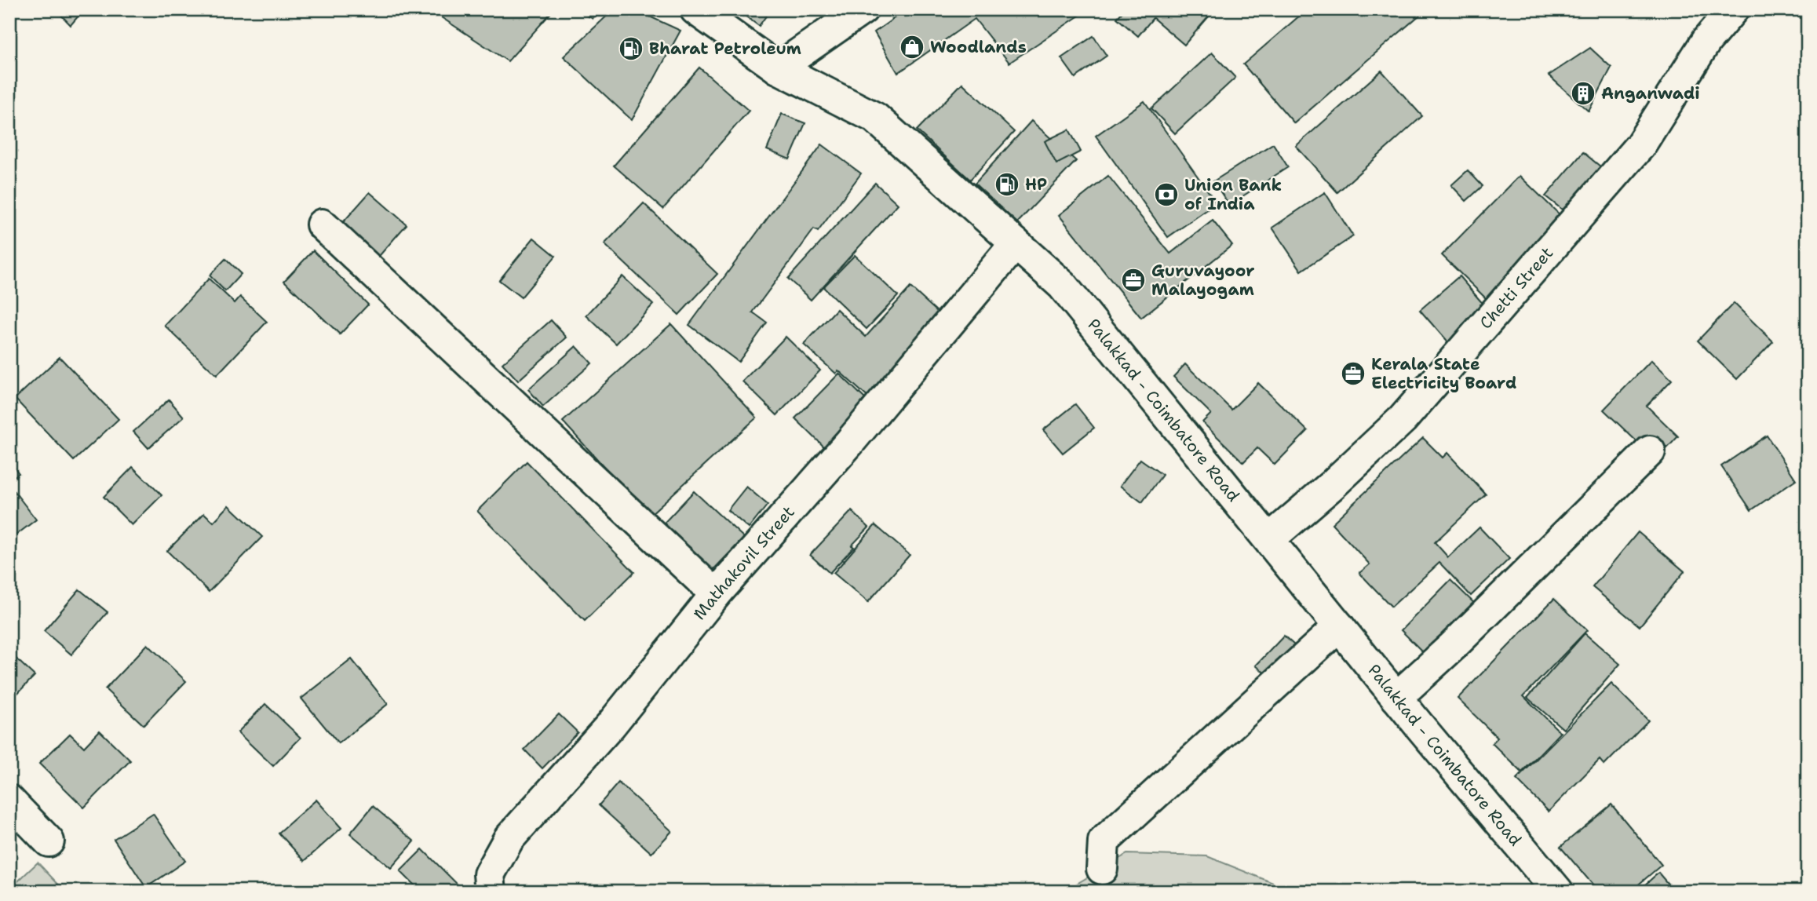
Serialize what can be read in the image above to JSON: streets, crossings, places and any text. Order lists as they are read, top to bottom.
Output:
{
  "streets": {
    "street": ["Chetti Street", "Palakkad - Coimbatore Road", "Mathakovil Street"]
  },
  "crossings": [
    ["Chetti Street", "Palakkad - Coimbatore Road"],
    ["Palakkad - Coimbatore Road", "Mathakovil Street"]
  ],
  "places": {
    "shop": ["Woodlands"],
    "fuel station": ["Bharat Petroleum", "HP"],
    "building": ["Anganwadi"],
    "bank": ["Union Bank of India"],
    "office": ["Guruvayoor Malayogam", "Kerala State Electricity Board"]
  }
}
